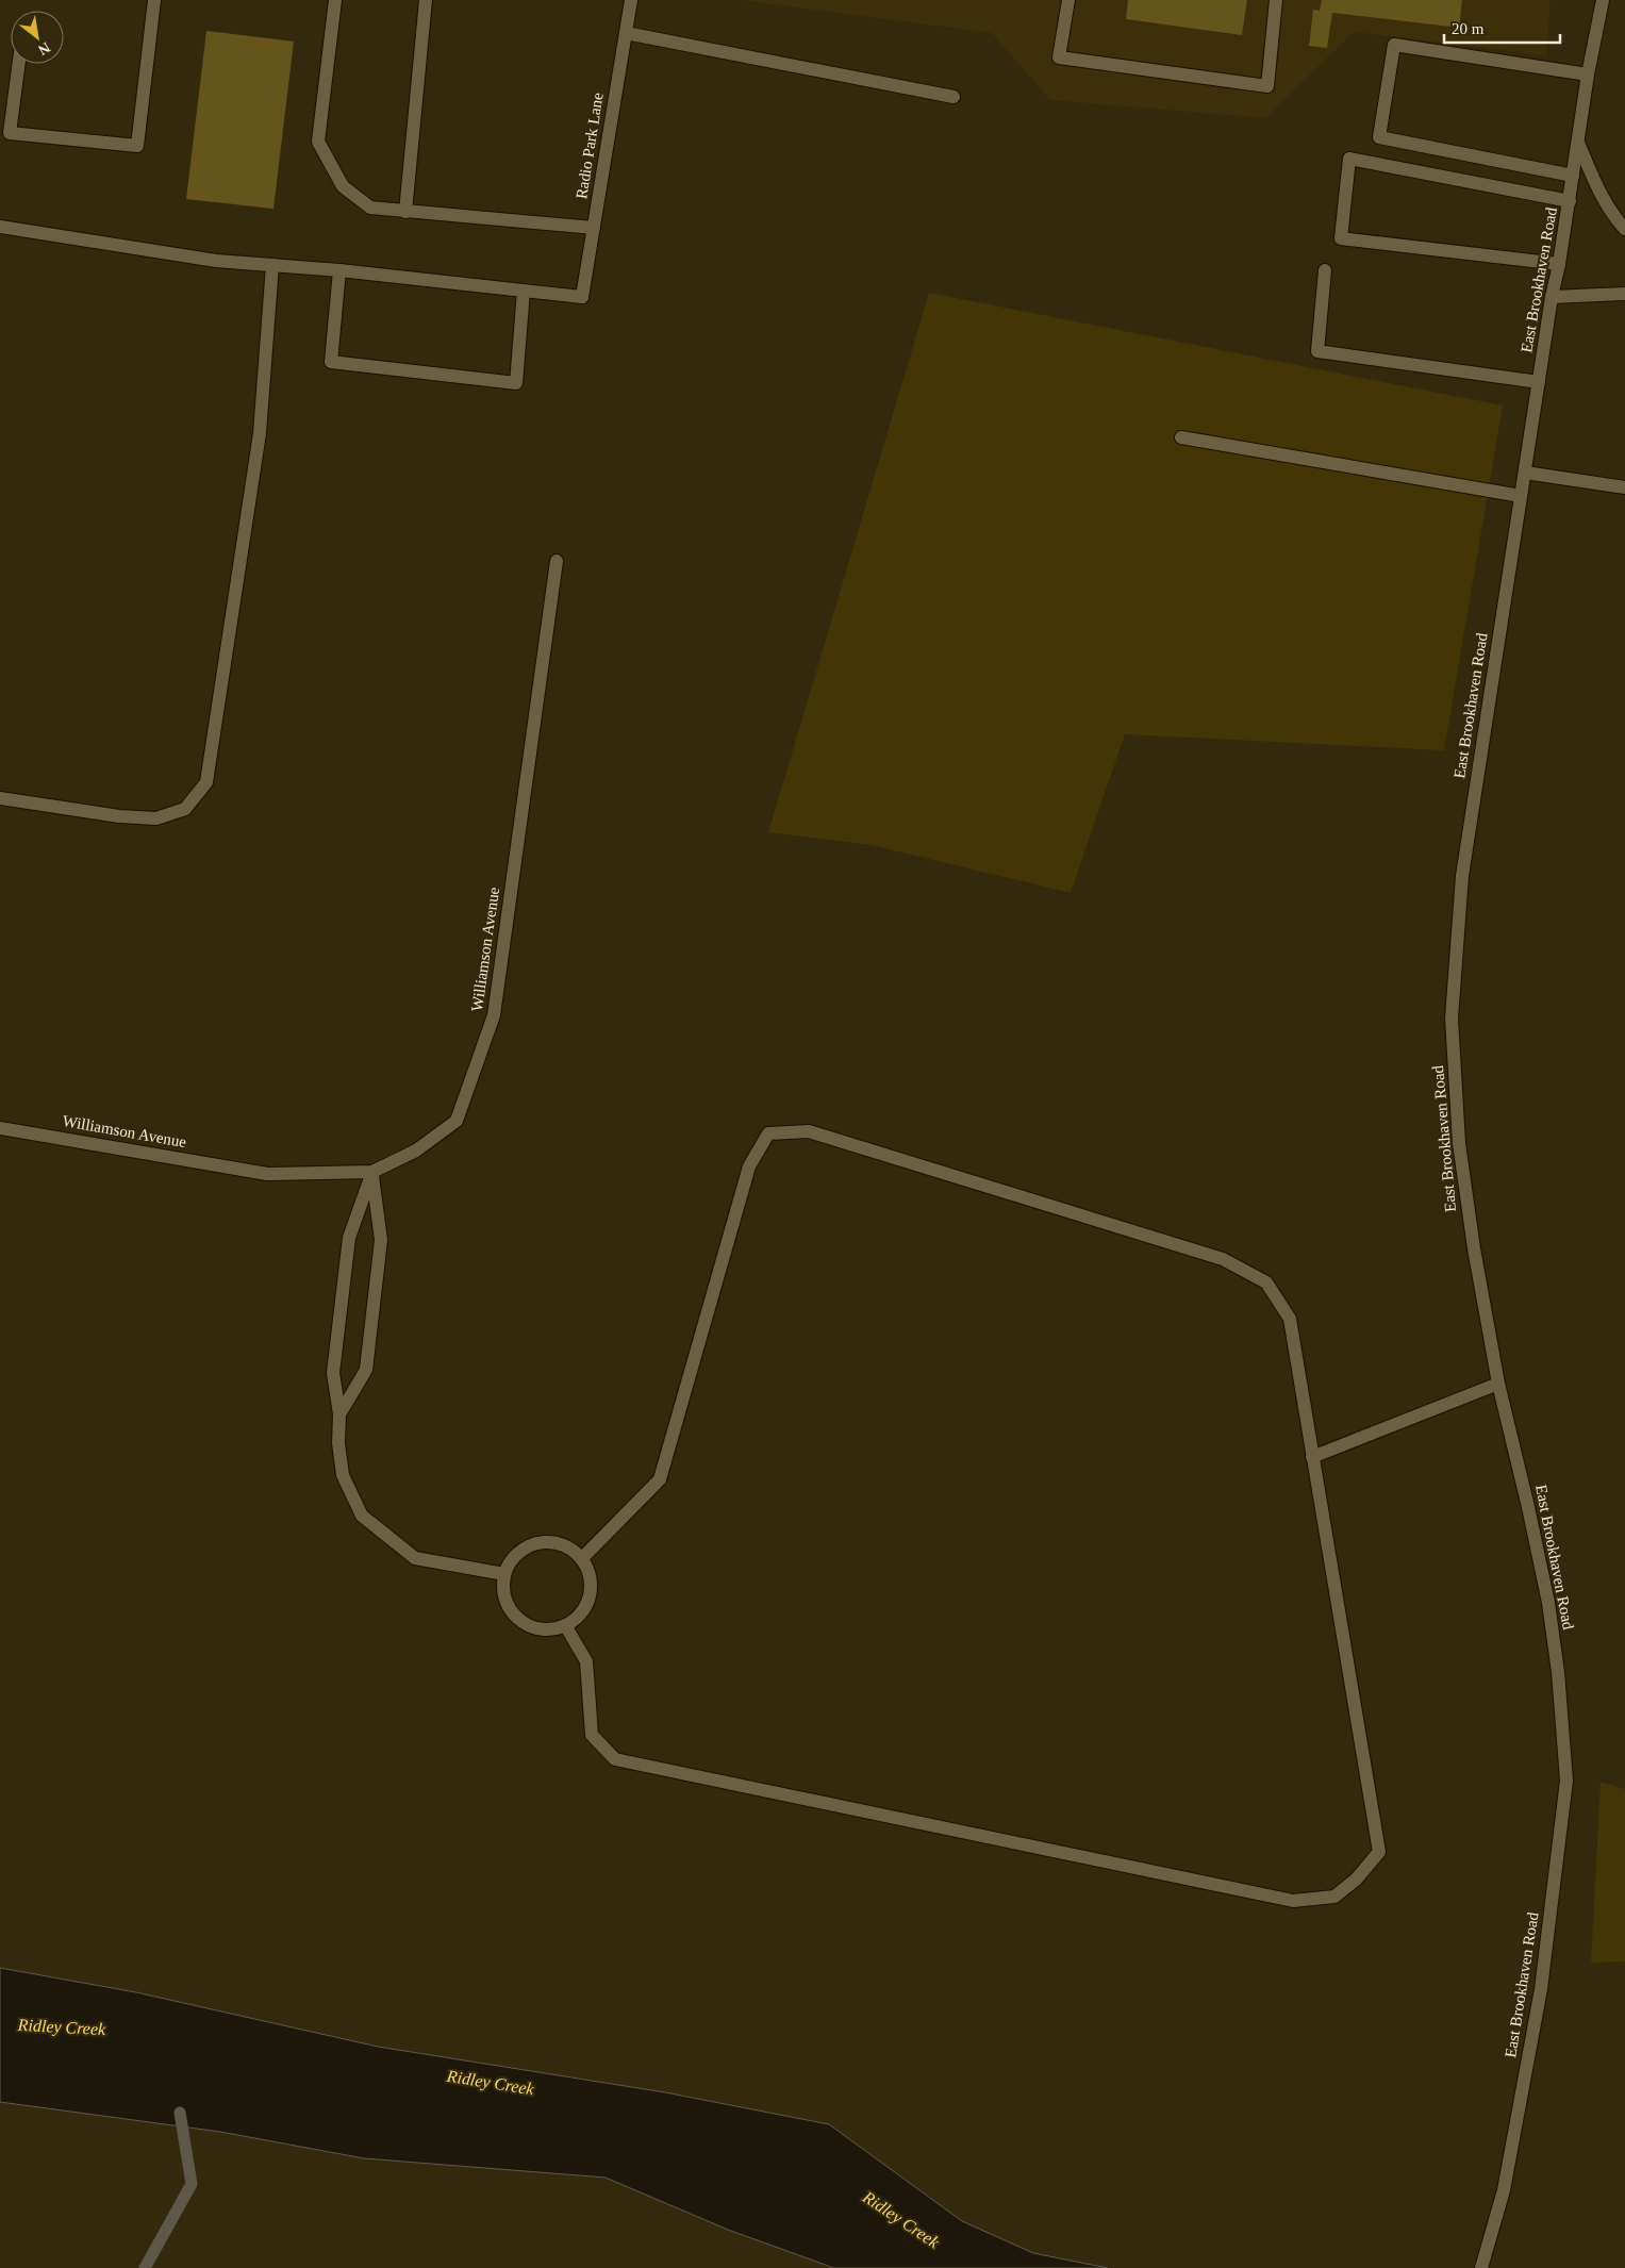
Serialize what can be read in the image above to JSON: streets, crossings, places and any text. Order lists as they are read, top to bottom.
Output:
{
  "streets": {
    "street": ["Radio Park Lane", "East Brookhaven Road", "Williamson Avenue"]
  },
  "water": ["Ridley Creek"],
  "scale_bar": "20 m",
  "north": "bottom right"
}
